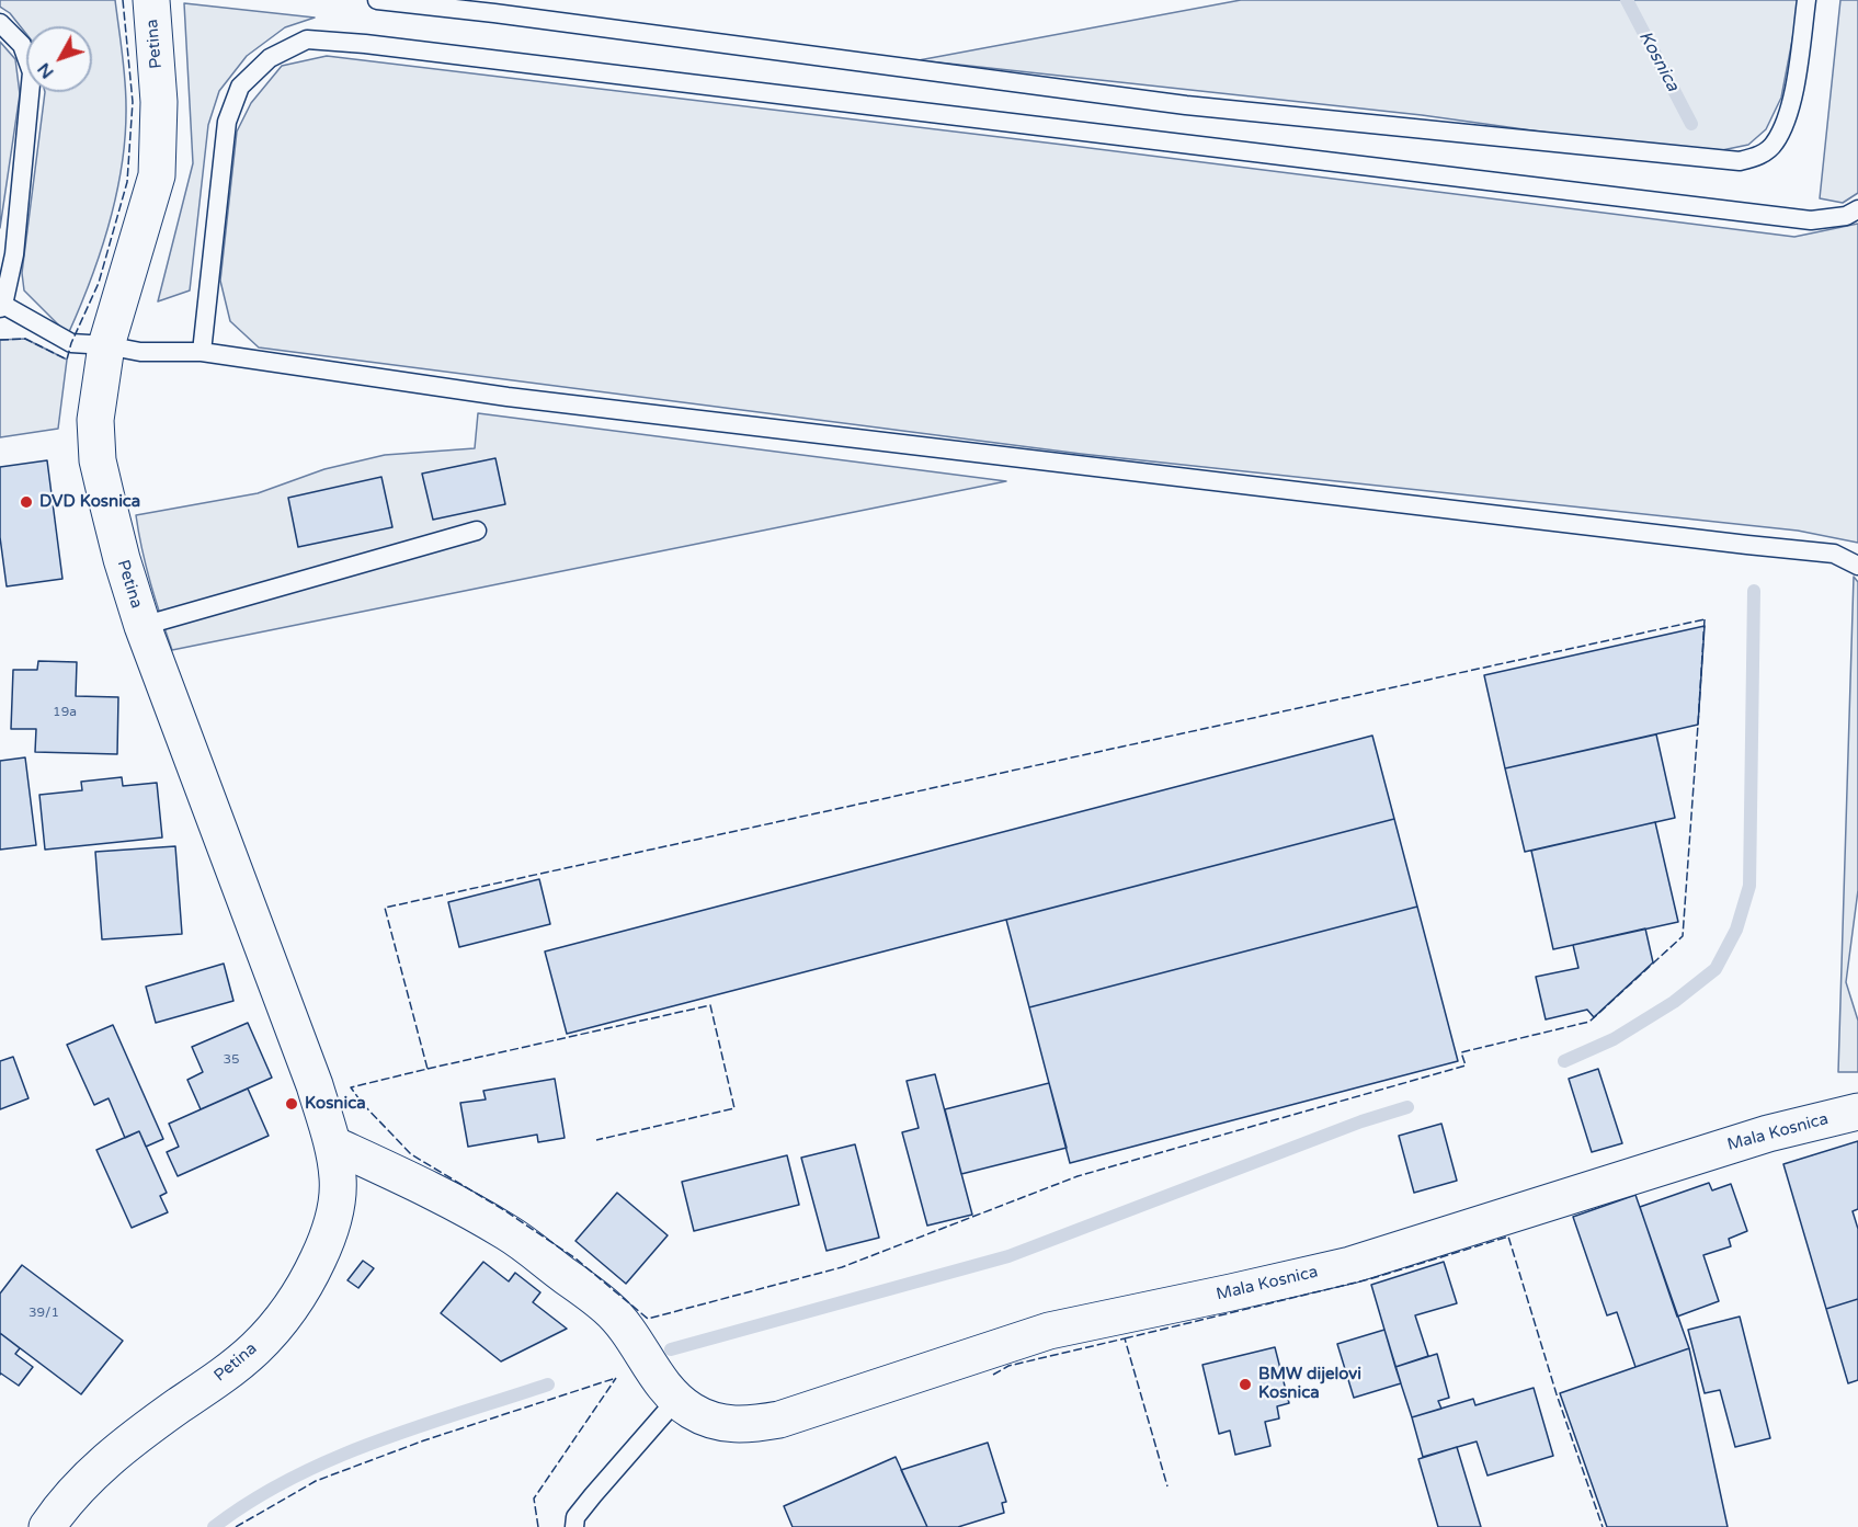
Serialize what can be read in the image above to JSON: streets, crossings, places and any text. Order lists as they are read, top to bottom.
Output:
{
  "streets": {
    "street": ["Petina", "Mala Kosnica"]
  },
  "water": ["Kosnica"],
  "places": ["DVD Kosnica", "Kosnica", "BMW dijelovi Kosnica"],
  "house_numbers": ["19a", "35", "39/1"],
  "north": "bottom left"
}
